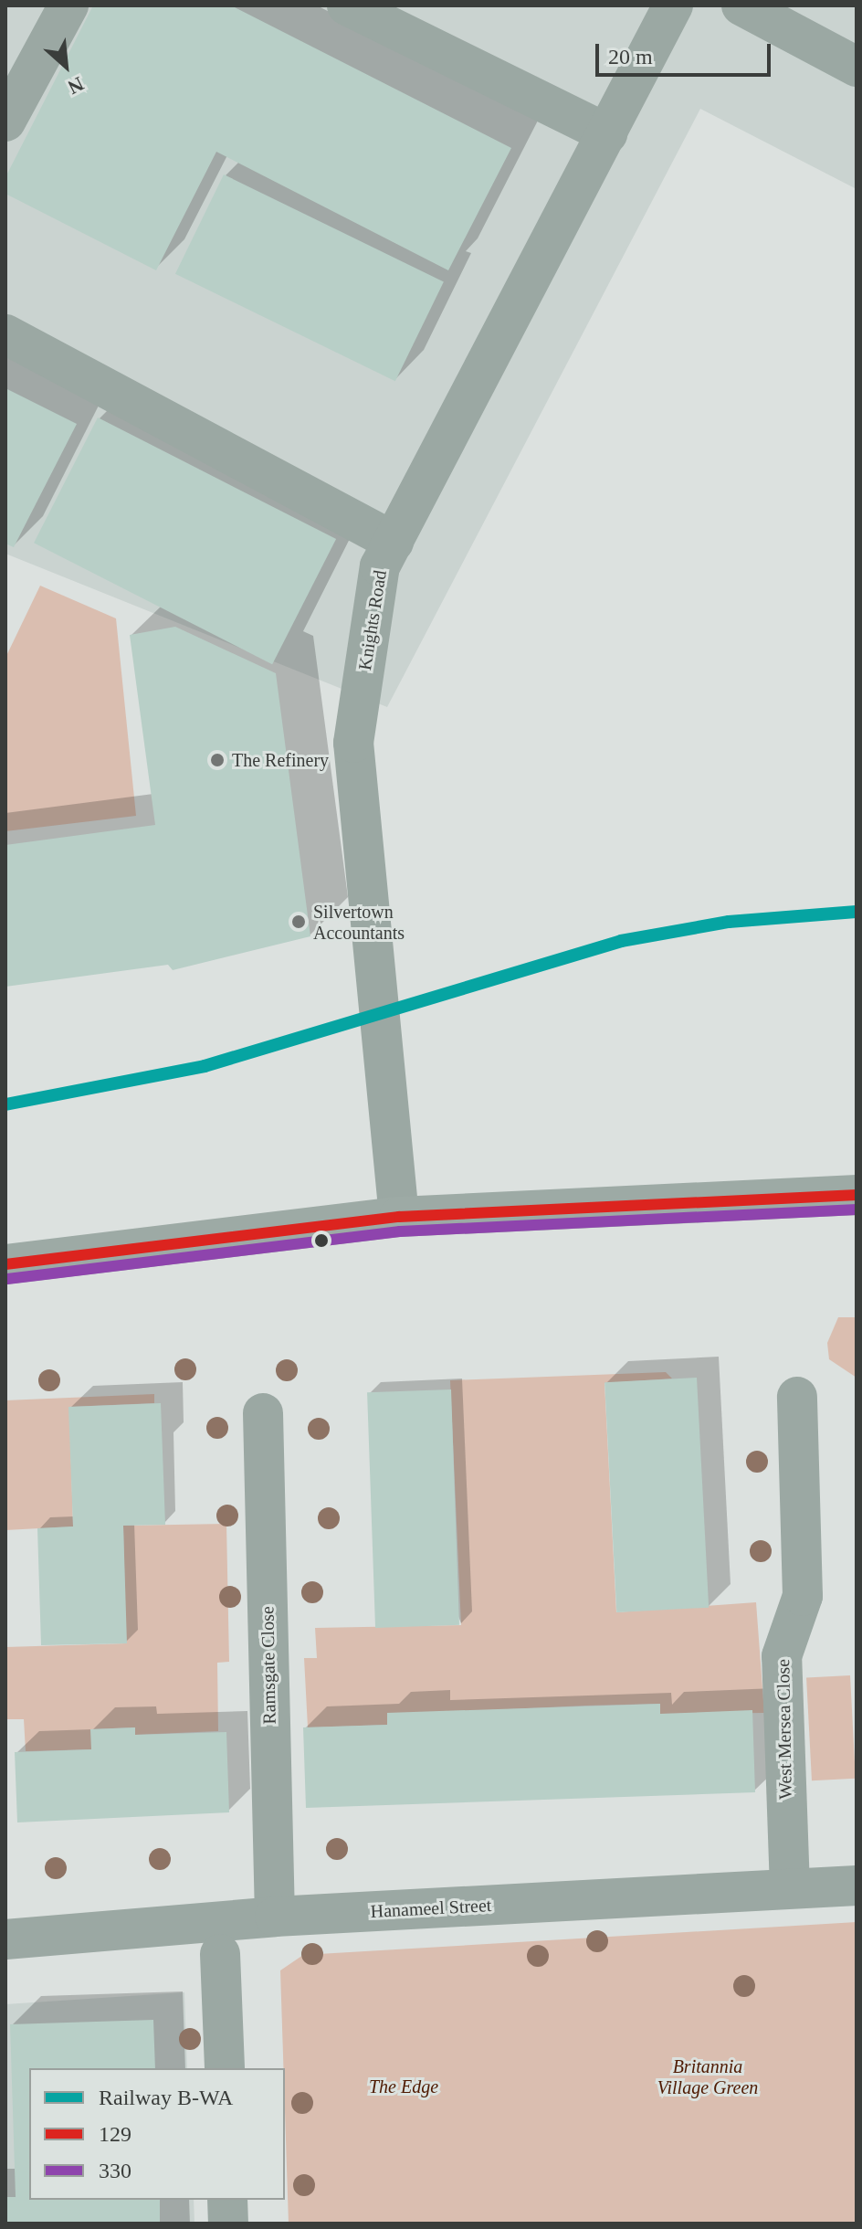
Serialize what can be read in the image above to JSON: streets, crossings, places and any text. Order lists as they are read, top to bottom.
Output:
{
  "streets": {
    "street": [
      "Knights Road",
      "Ramsgate Close",
      "West Mersea Close",
      "Hanameel Street"
    ]
  },
  "crossings": [
    ["Ramsgate Close", "Hanameel Street"],
    ["West Mersea Close", "Hanameel Street"]
  ],
  "parks": ["Britannia Village Green", "The Edge"],
  "places": ["The Refinery", "Silvertown Accountants"],
  "lines": ["rail line B-WA", "transit line 129", "transit line 330"],
  "legend": ["Railway B-WA", "129", "330"],
  "scale_bar": "20 m",
  "north": "bottom right"
}
